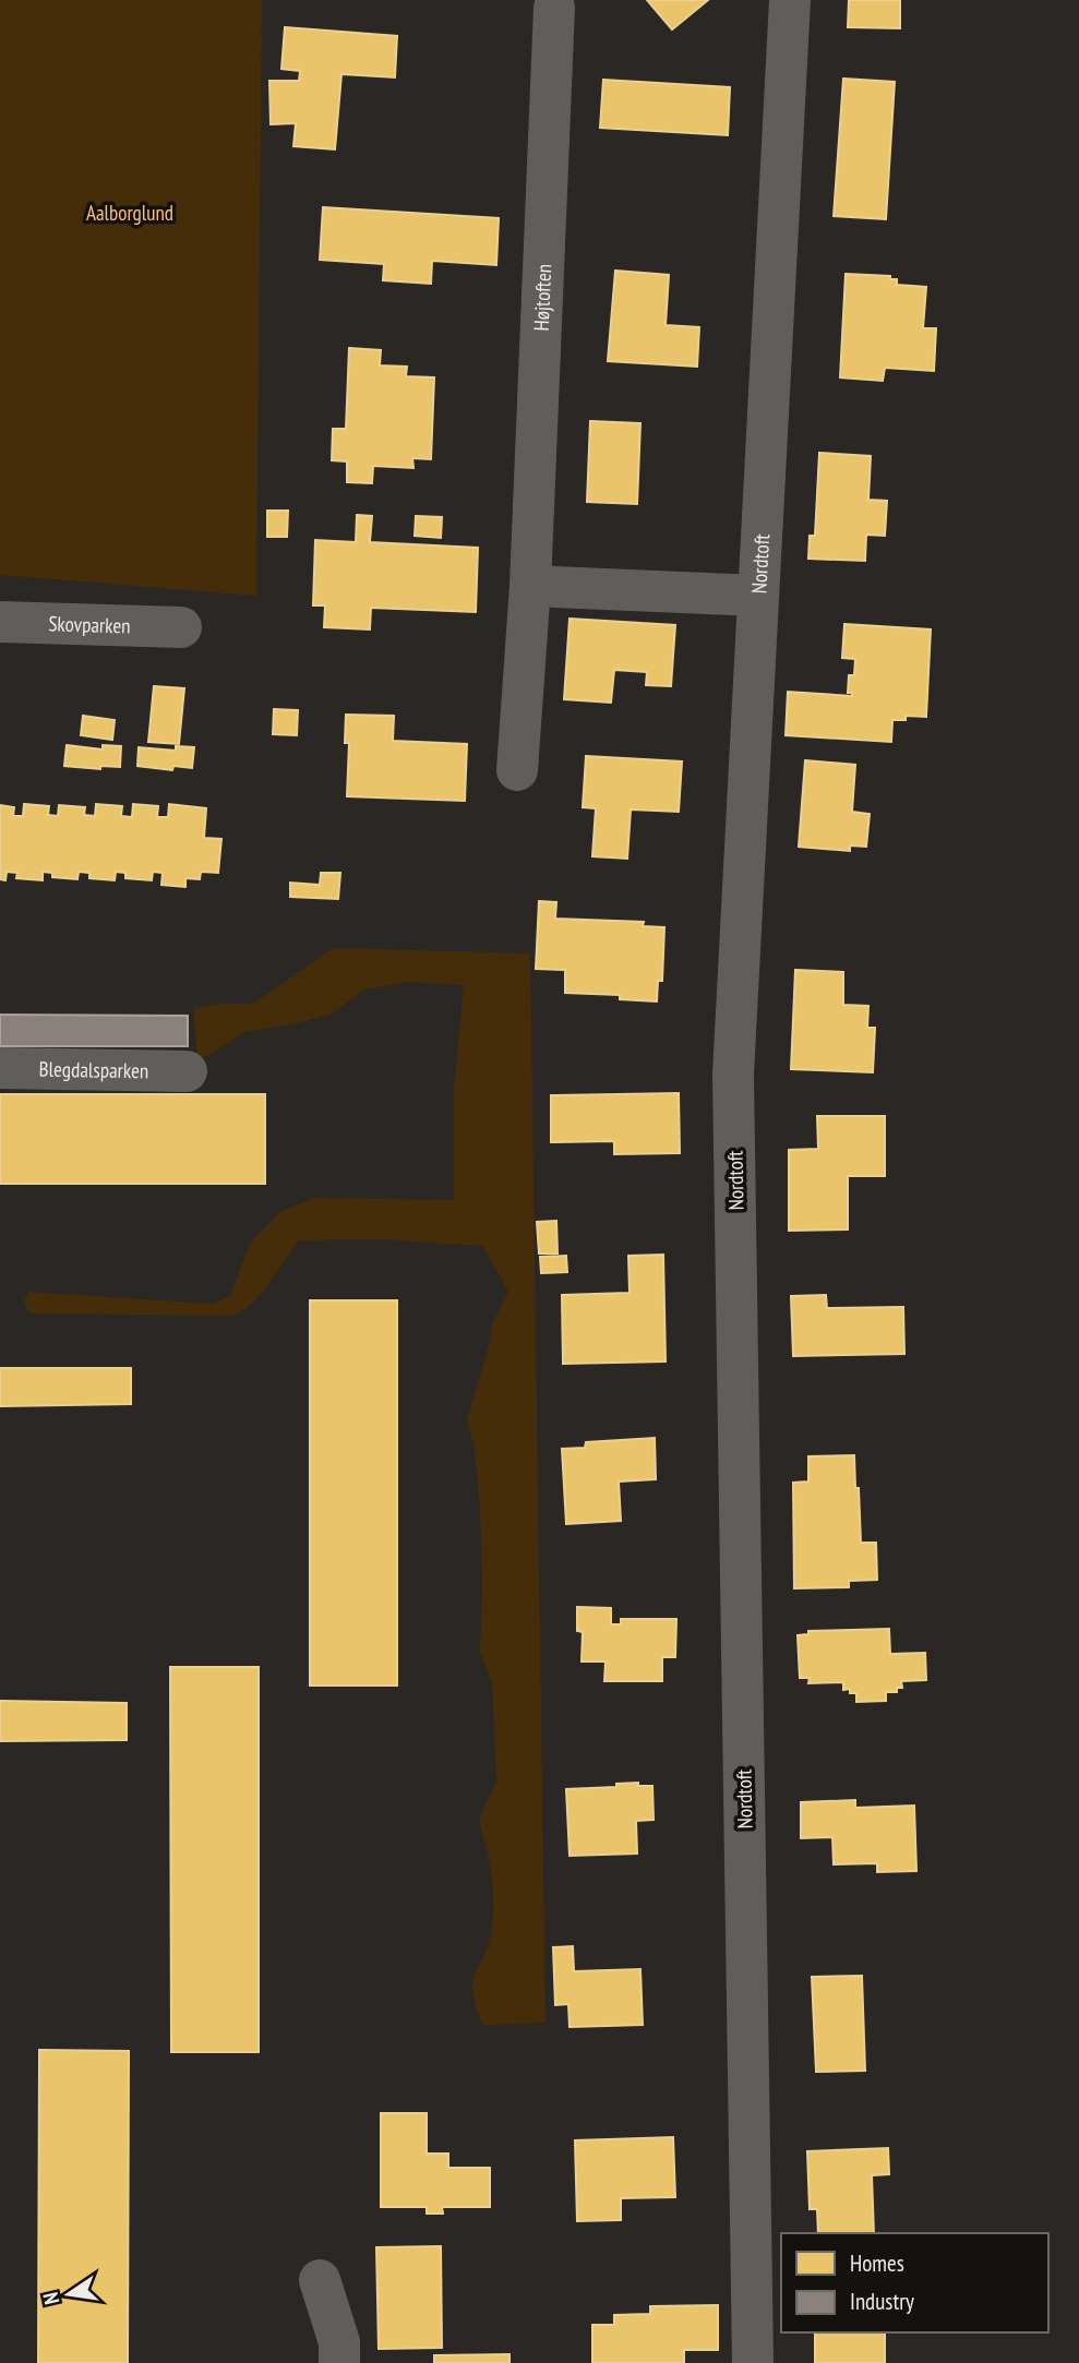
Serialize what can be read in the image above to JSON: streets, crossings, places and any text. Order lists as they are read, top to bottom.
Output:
{
  "streets": {
    "street": [
      "Højtoften",
      "Nordtoft",
      "Skovparken",
      "Blegdalsparken"
    ]
  },
  "parks": ["Aalborglund"],
  "legend": ["Homes", "Industry"],
  "north": "left"
}
